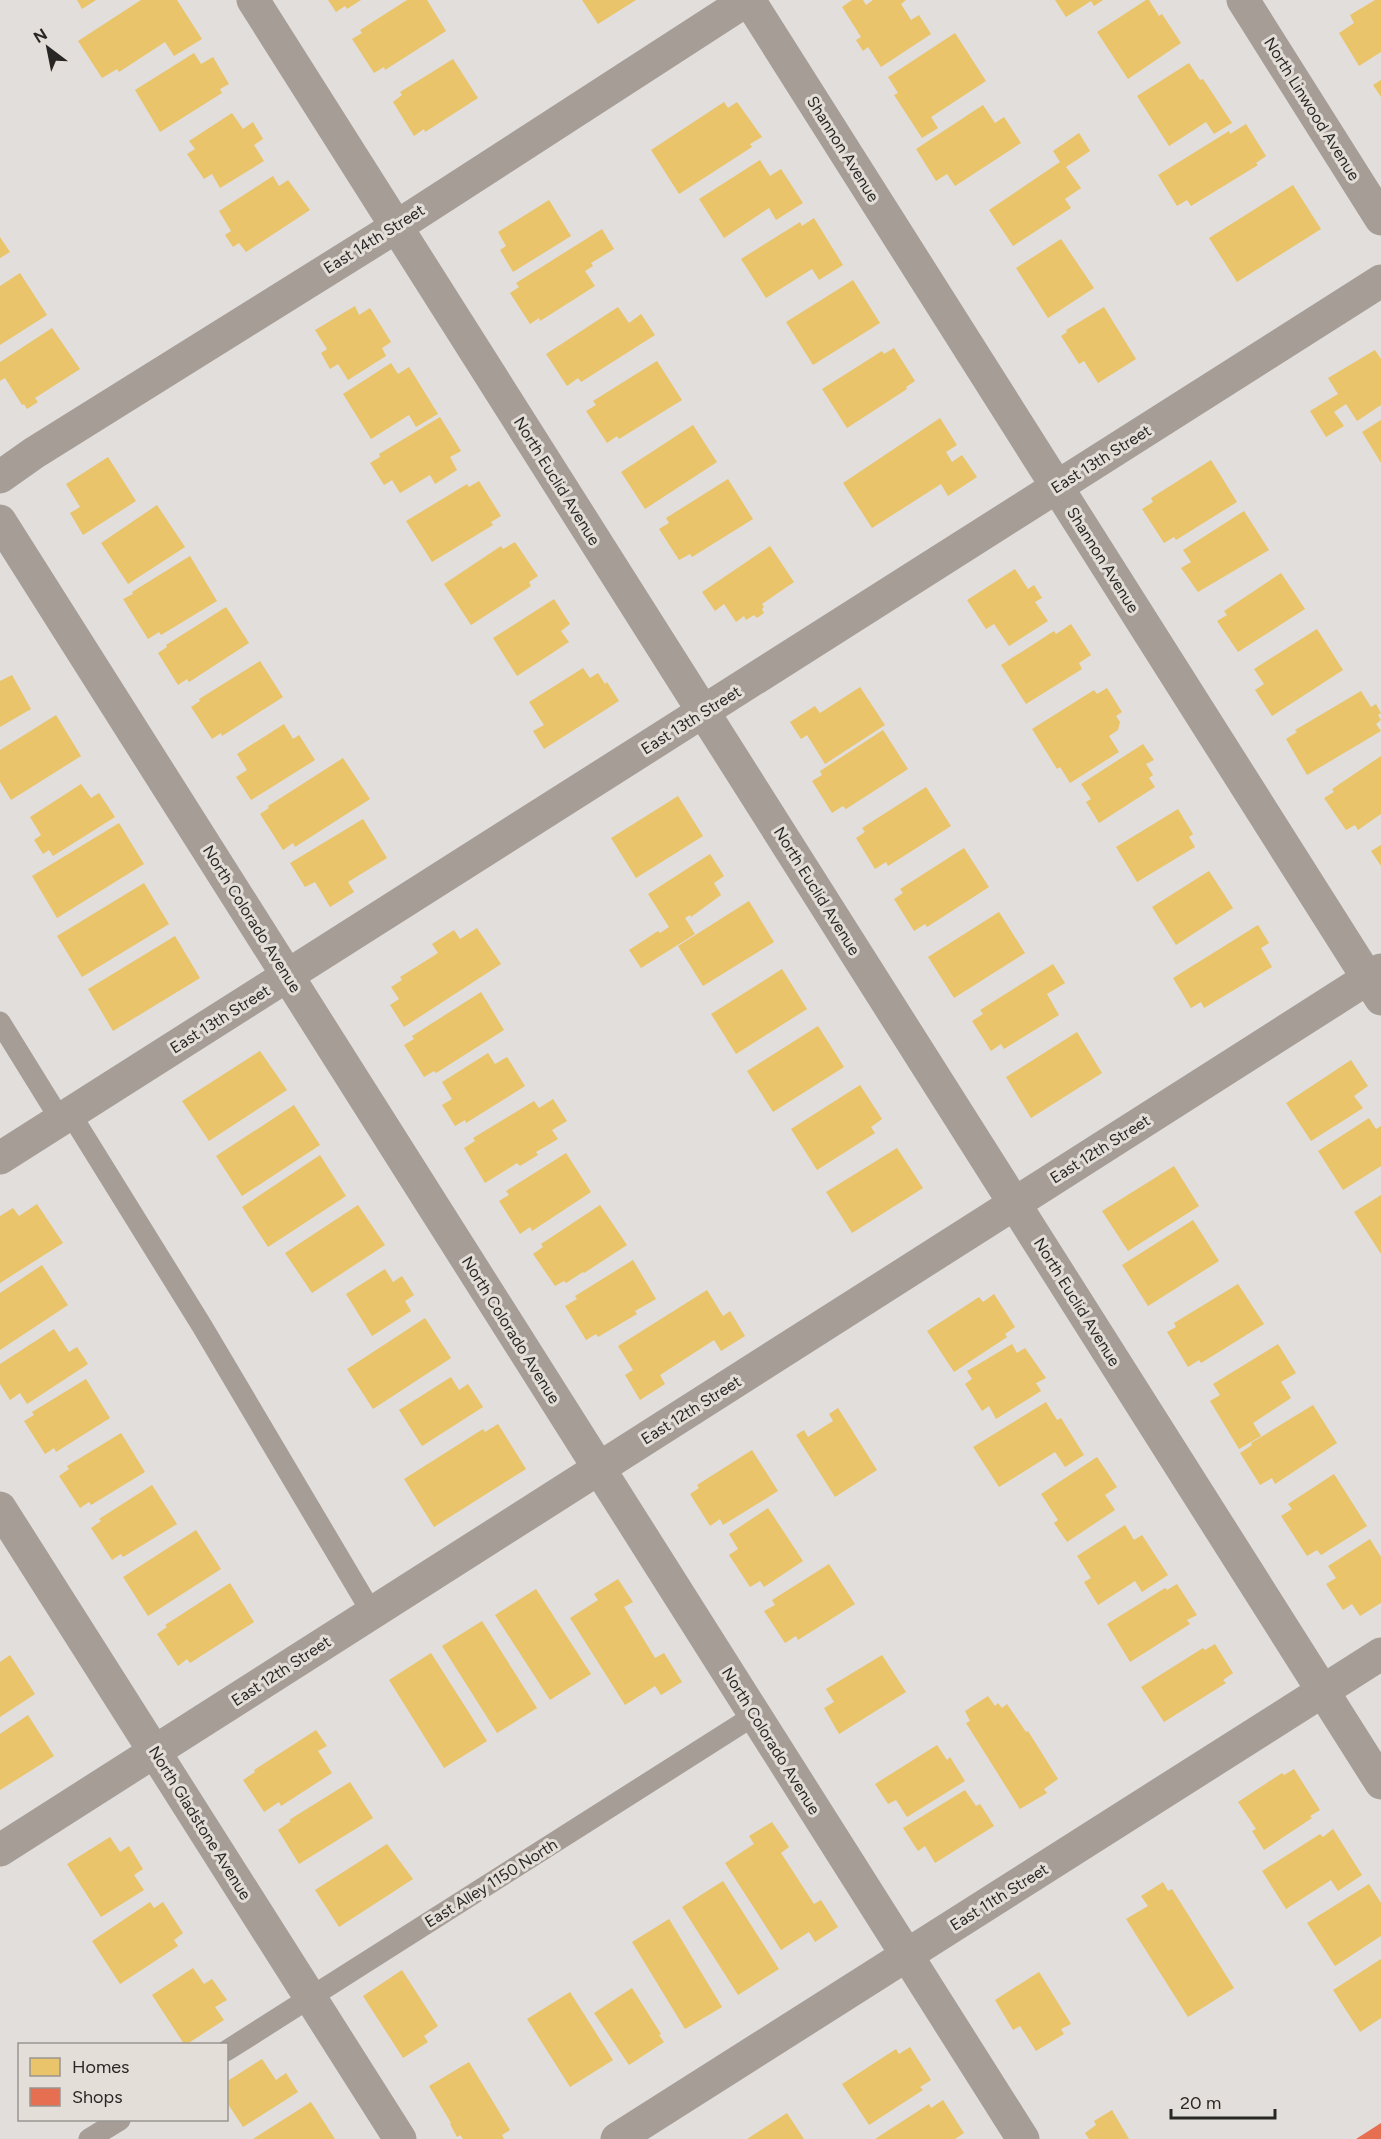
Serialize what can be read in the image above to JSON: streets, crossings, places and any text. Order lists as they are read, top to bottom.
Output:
{
  "streets": {
    "street": [
      "North Linwood Avenue",
      "Shannon Avenue",
      "East 14th Street",
      "East 13th Street",
      "North Euclid Avenue",
      "North Colorado Avenue",
      "East 12th Street",
      "North Gladstone Avenue",
      "East 11th Street"
    ],
    "lane": ["East Alley 1150 North"]
  },
  "crossings": [
    ["Shannon Avenue", "East 14th Street"],
    ["Shannon Avenue", "East 13th Street"],
    ["Shannon Avenue", "East 12th Street"],
    ["East 14th Street", "North Euclid Avenue"],
    ["East 13th Street", "North Euclid Avenue"],
    ["East 13th Street", "North Colorado Avenue"],
    ["North Euclid Avenue", "East 12th Street"],
    ["North Euclid Avenue", "East 11th Street"],
    ["North Colorado Avenue", "East 12th Street"],
    ["North Colorado Avenue", "East Alley 1150 North"],
    ["North Colorado Avenue", "East 11th Street"],
    ["East 12th Street", "North Gladstone Avenue"],
    ["North Gladstone Avenue", "East Alley 1150 North"]
  ],
  "legend": ["Homes", "Shops"],
  "scale_bar": "20 m",
  "north": "top left"
}
